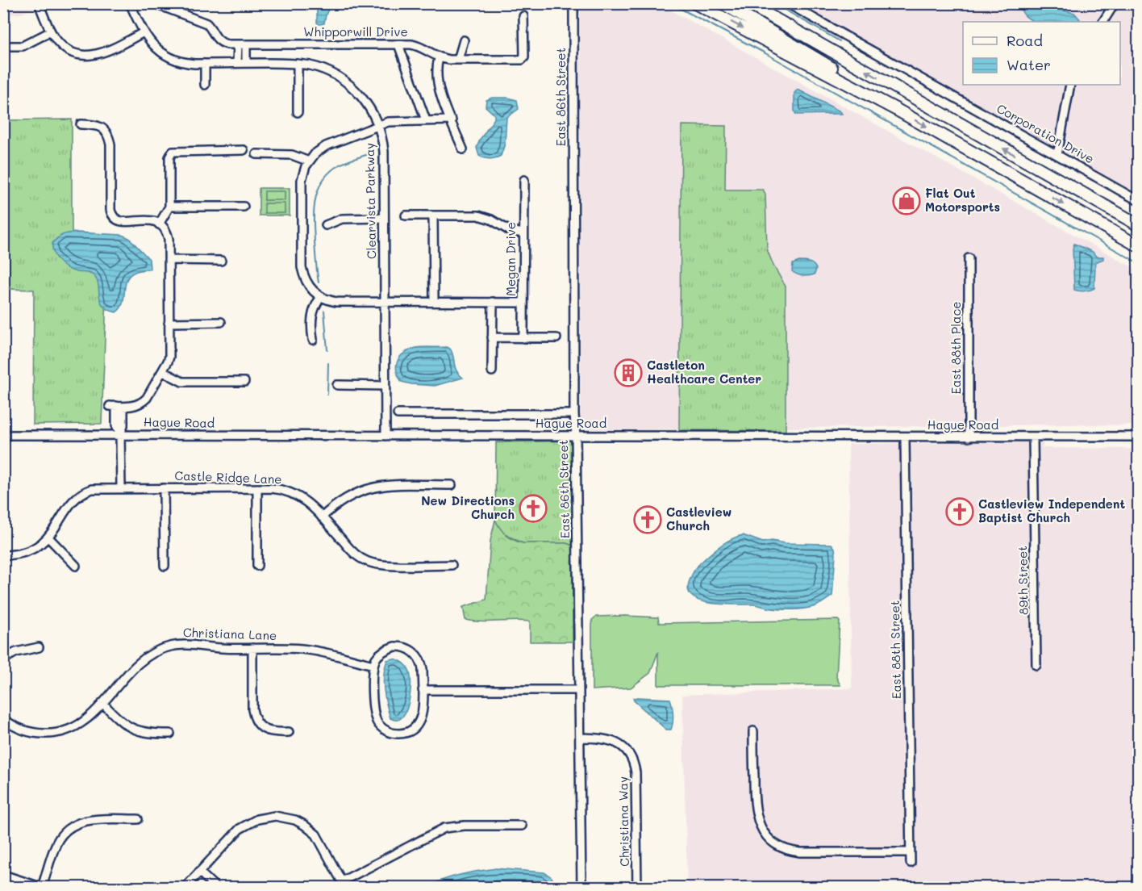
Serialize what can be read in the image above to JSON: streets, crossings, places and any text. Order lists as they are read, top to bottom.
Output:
{
  "streets": {
    "street": [
      "Whipporwill Drive",
      "East 86th Street",
      "Corporation Drive",
      "Clearvista Parkway",
      "Megan Drive",
      "East 88th Place",
      "Hague Road",
      "Castle Ridge Lane",
      "89th Street",
      "Christiana Lane",
      "East 88th Street",
      "Christiana Way"
    ]
  },
  "crossings": [
    ["East 86th Street", "Hague Road"],
    ["East 86th Street", "Christiana Way"],
    ["Clearvista Parkway", "Hague Road"],
    ["East 88th Place", "Hague Road"],
    ["Hague Road", "89th Street"],
    ["Hague Road", "East 88th Street"]
  ],
  "places": {
    "shop": ["Flat Out Motorsports"],
    "building": ["Castleton Healthcare Center"],
    "church": ["New Directions Church", "Castleview Independent Baptist Church", "Castleview Church"]
  },
  "legend": ["Road", "Water"]
}
